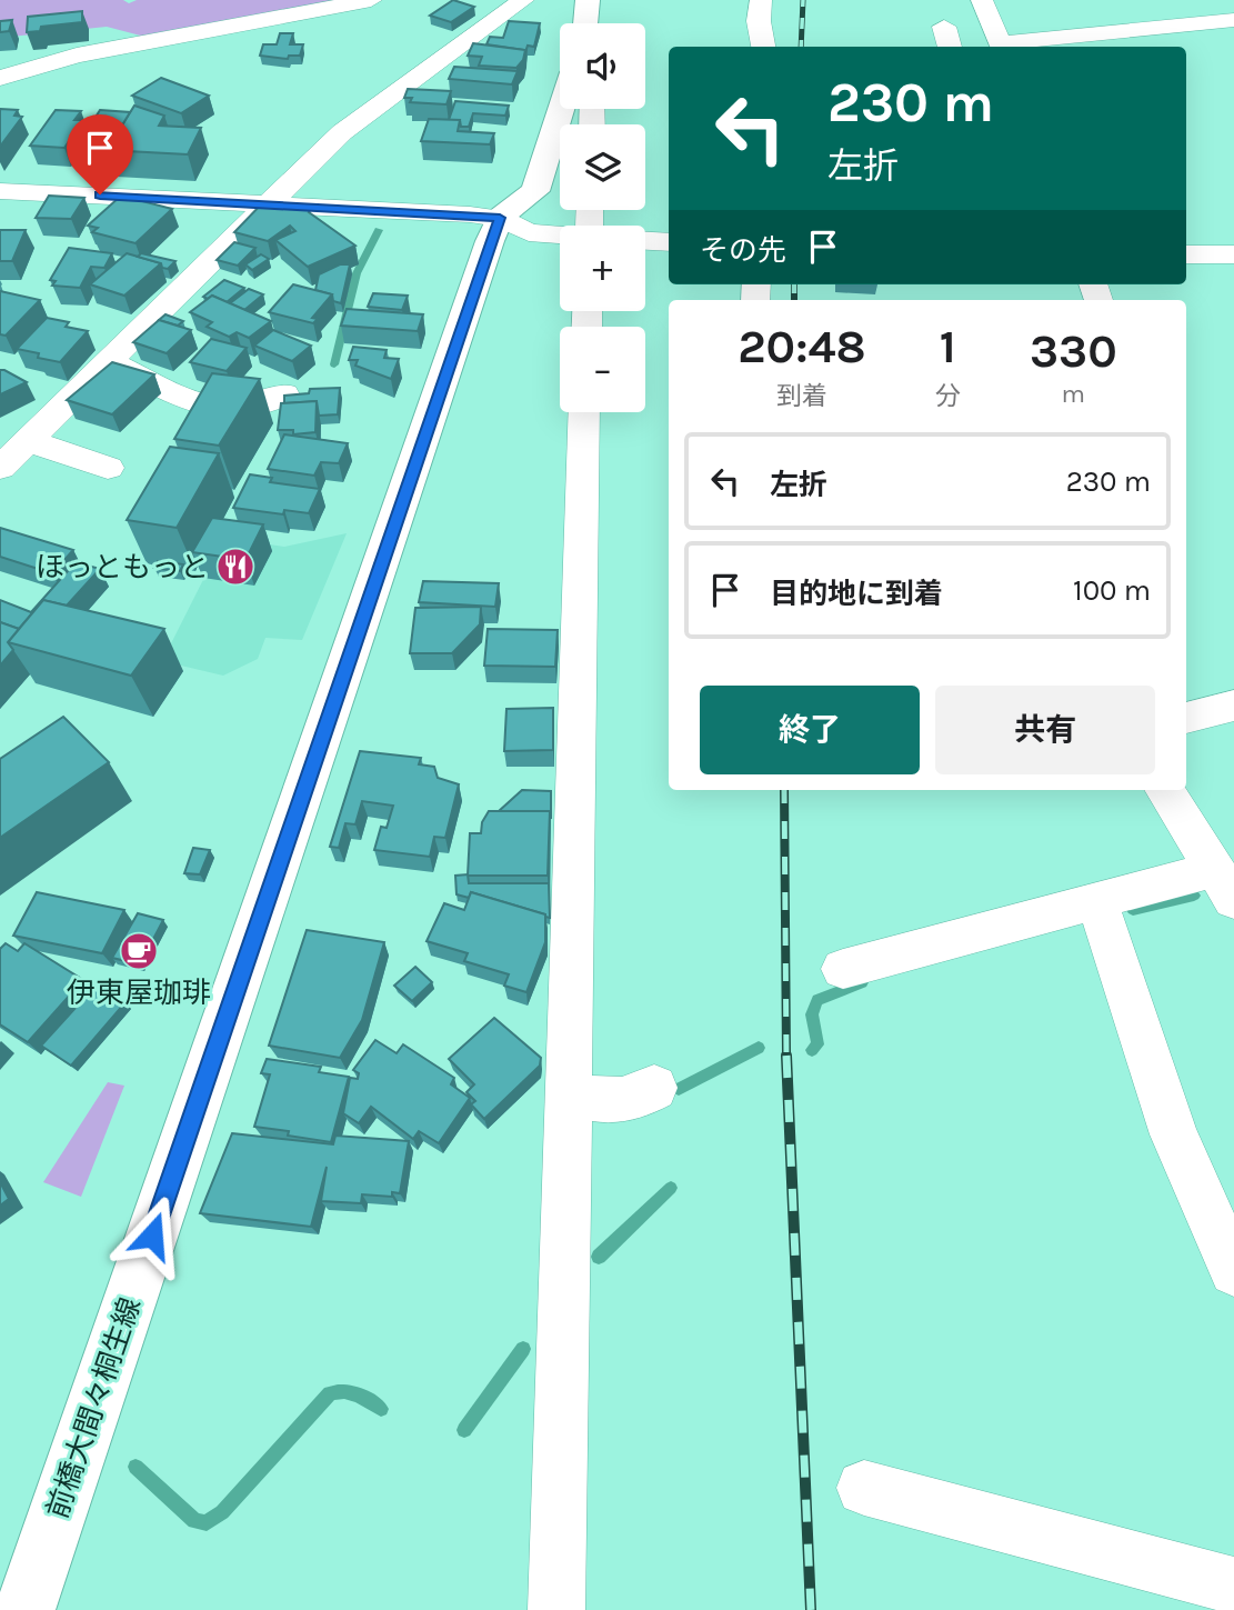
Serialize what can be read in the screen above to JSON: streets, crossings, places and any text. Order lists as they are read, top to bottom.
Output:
{
  "streets": {
    "main road": ["前橋大間々桐生線"]
  },
  "places": {
    "restaurant": ["ほっともっと"],
    "cafe": ["伊東屋珈琲"]
  },
  "page": {
    "map_buttons": ["+", "−"],
    "turn": ["230 m", "左折"],
    "then": "その先",
    "eta": [
      "20:48",
      "到着",
      "1",
      "分",
      "330",
      "m"
    ],
    "list": [
      {
        "name": "左折",
        "value": "230 m"
      },
      {
        "name": "目的地に到着",
        "value": "100 m"
      }
    ],
    "buttons": ["終了", "共有"]
  }
}
